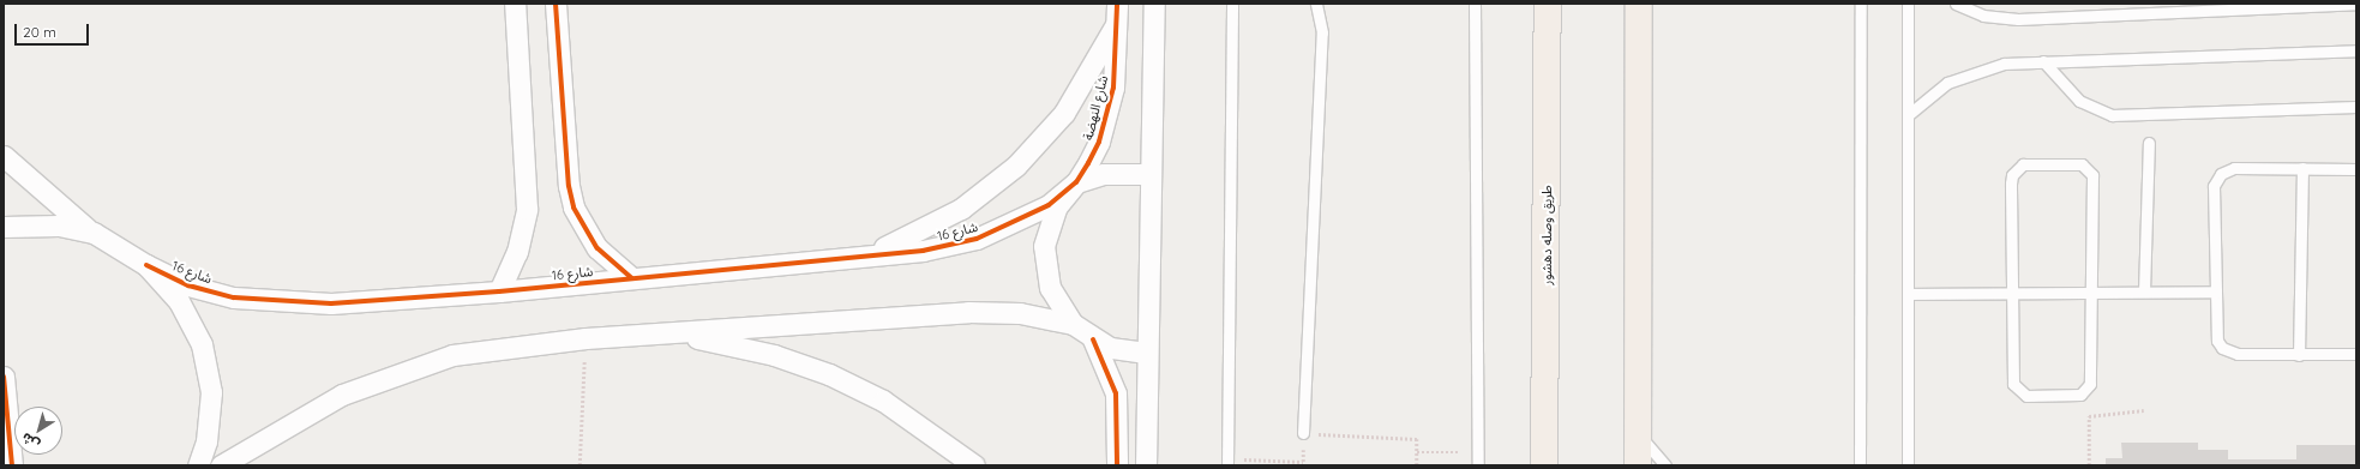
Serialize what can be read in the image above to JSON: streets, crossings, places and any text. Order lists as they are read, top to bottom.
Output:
{
  "streets": {
    "main road": ["طريق وصله دهشور"],
    "street": ["شارع النهضة", "شارع 16"]
  },
  "crossings": [
    ["شارع النهضة", "شارع 16"]
  ],
  "scale_bar": "20 m",
  "north": "bottom left"
}
